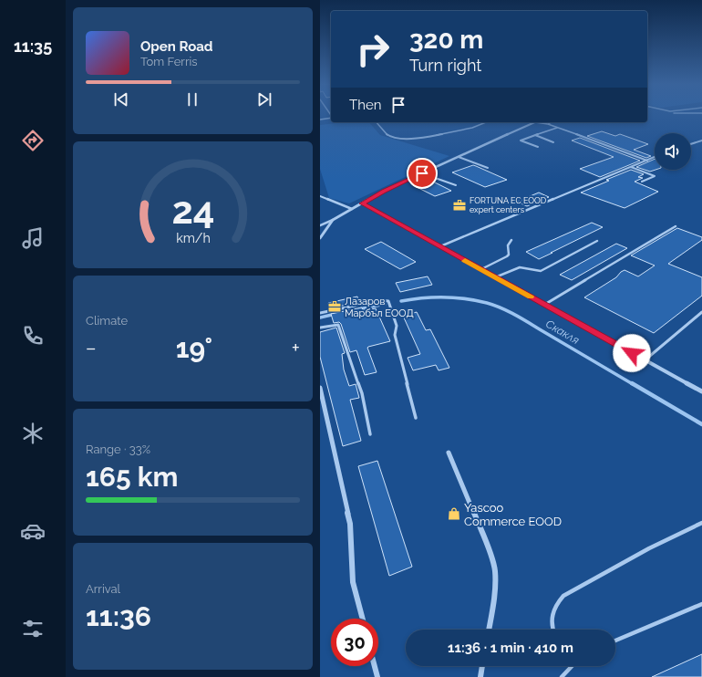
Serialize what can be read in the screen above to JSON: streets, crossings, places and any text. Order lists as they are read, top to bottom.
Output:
{
  "water": ["Скакля"],
  "places": {
    "office": ["FORTUNA EC EOOD expert centers", "Лазаров Марбъл ЕООД"],
    "shop": ["Yascoo Commerce EOOD"]
  },
  "page": {
    "tabs": "11:35",
    "turn": ["320 m", "Turn right"],
    "song": ["Open Road", "Tom Ferris"],
    "then": "Then",
    "tile": [
      "Climate",
      ["Range · 33%", "165 km"],
      ["Arrival", "11:36"]
    ],
    "heat": ["−", "19°", "+"],
    "limit": "30",
    "trip": "11:36 · 1 min · 410 m",
    "gauge": ["24", "km/h"]
  }
}
